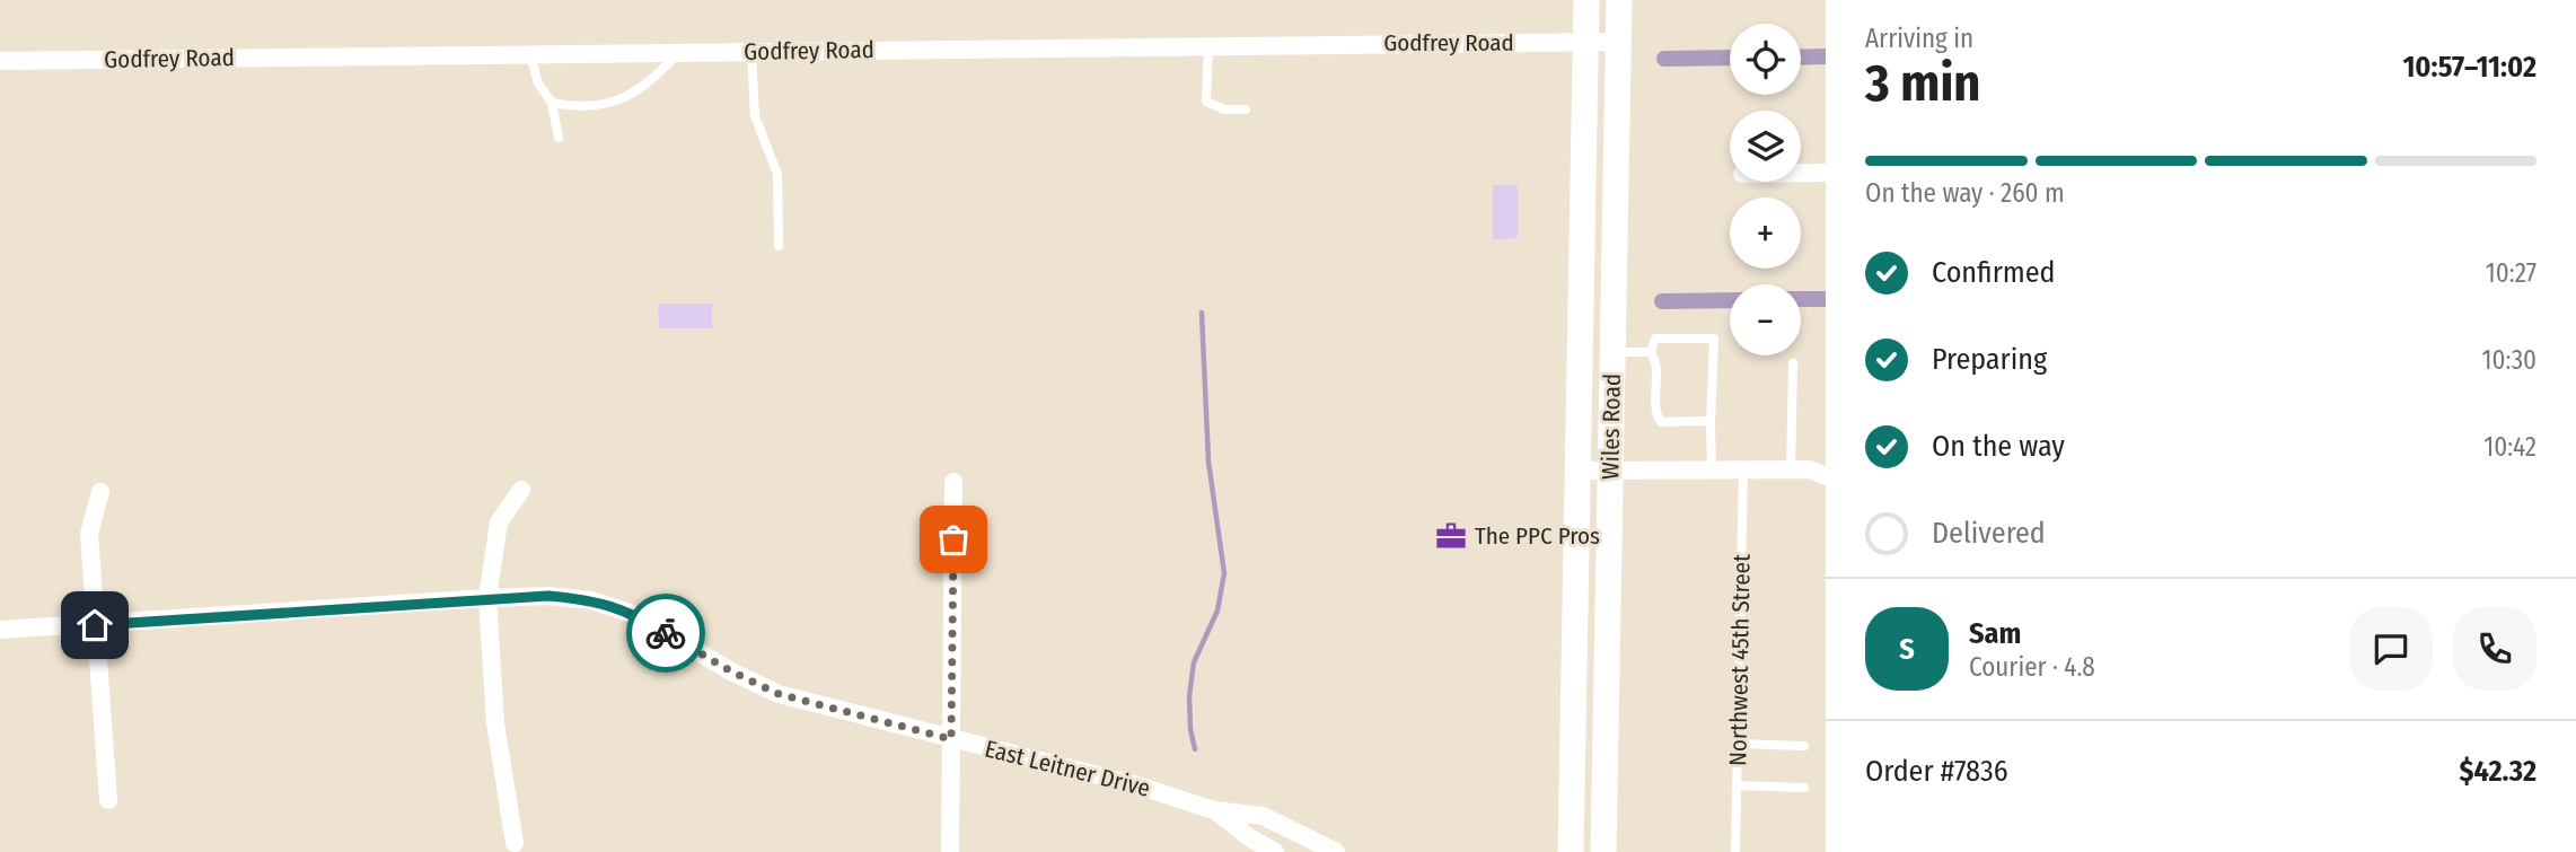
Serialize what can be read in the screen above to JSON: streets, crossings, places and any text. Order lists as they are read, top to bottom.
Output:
{
  "streets": {
    "main road": ["Wiles Road"],
    "street": ["Godfrey Road", "East Leitner Drive"],
    "lane": ["Northwest 45th Street"]
  },
  "crossings": [
    ["Godfrey Road", "Wiles Road"]
  ],
  "places": {
    "office": ["The PPC Pros"]
  },
  "page": {
    "heading": ["3 min", "Arriving in", "10:57–11:02"],
    "panel": [
      "Sam",
      "Courier · 4.8",
      "Order #7836",
      "$42.32"
    ],
    "map_buttons": ["+", "−"],
    "bar": "On the way · 260 m",
    "list": [
      ["Confirmed", "10:27"],
      ["Preparing", "10:30"],
      ["On the way", "10:42"],
      "Delivered"
    ],
    "round": "S"
  }
}
